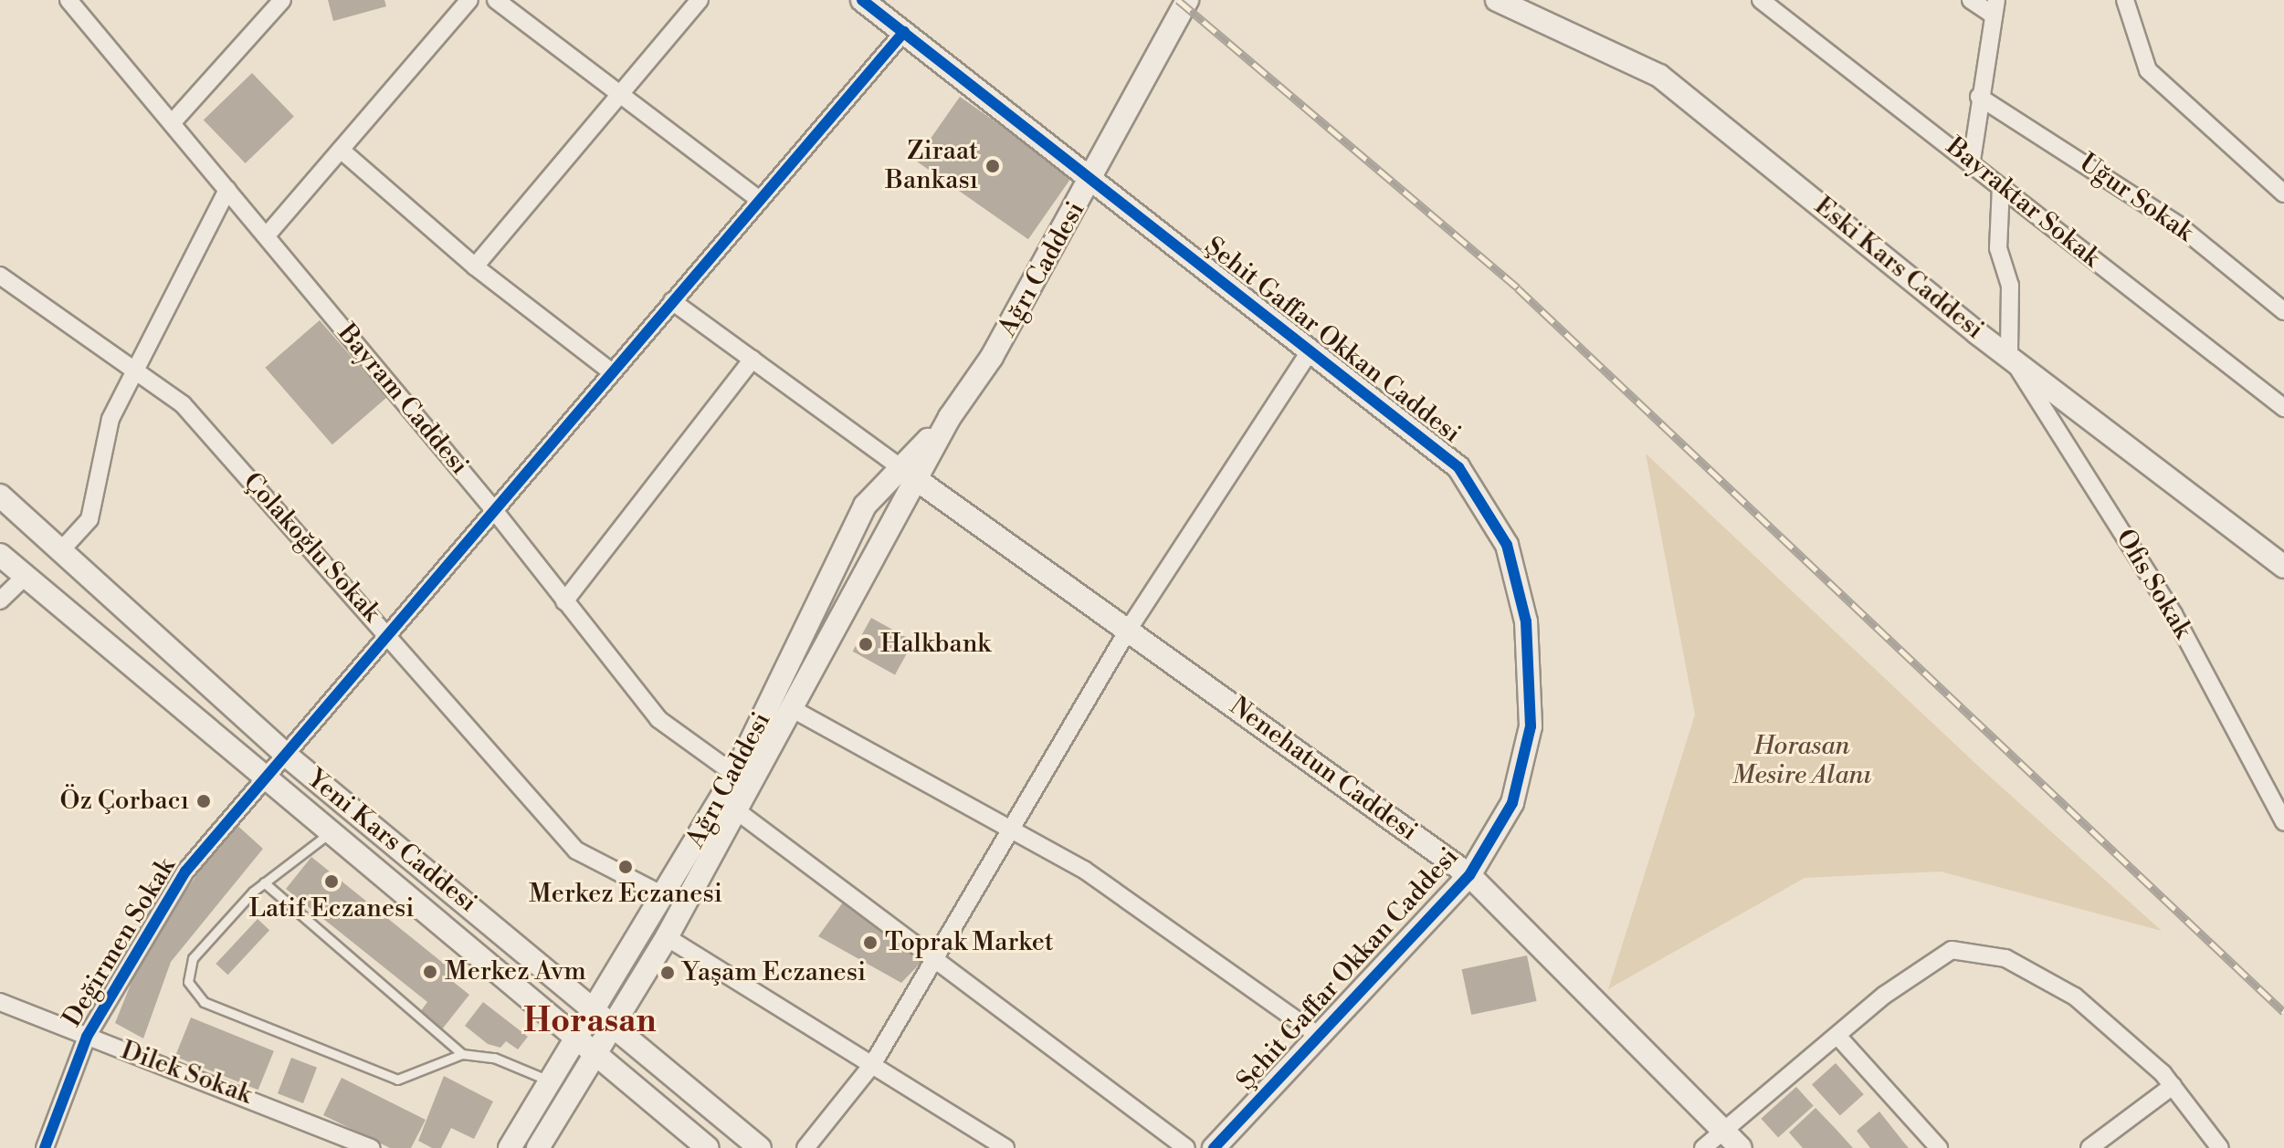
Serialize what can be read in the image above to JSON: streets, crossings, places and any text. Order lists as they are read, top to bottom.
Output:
{
  "streets": {
    "main road": [
      "Eski Kars Caddesi",
      "Ağrı Caddesi",
      "Şehit Gaffar Okkan Caddesi",
      "Nenehatun Caddesi",
      "Yeni Kars Caddesi"
    ],
    "street": [
      "Uğur Sokak",
      "Bayraktar Sokak",
      "Bayram Caddesi",
      "Çolakoğlu Sokak",
      "Ofis Sokak",
      "Değirmen Sokak",
      "Dilek Sokak"
    ]
  },
  "crossings": [
    ["Eski Kars Caddesi", "Ofis Sokak"],
    ["Ağrı Caddesi", "Şehit Gaffar Okkan Caddesi"],
    ["Ağrı Caddesi", "Bayram Caddesi"],
    ["Ağrı Caddesi", "Çolakoğlu Sokak"],
    ["Ağrı Caddesi", "Nenehatun Caddesi"],
    ["Ağrı Caddesi", "Yeni Kars Caddesi"],
    ["Şehit Gaffar Okkan Caddesi", "Nenehatun Caddesi"],
    ["Şehit Gaffar Okkan Caddesi", "Değirmen Sokak"],
    ["Bayram Caddesi", "Değirmen Sokak"],
    ["Çolakoğlu Sokak", "Değirmen Sokak"],
    ["Yeni Kars Caddesi", "Değirmen Sokak"],
    ["Değirmen Sokak", "Dilek Sokak"]
  ],
  "districts": ["Horasan"],
  "parks": ["Horasan Mesire Alanı"],
  "places": [
    "Ziraat Bankası",
    "Halkbank",
    "Öz Çorbacı",
    "Merkez Eczanesi",
    "Latif Eczanesi",
    "Toprak Market",
    "Merkez Avm",
    "Yaşam Eczanesi"
  ]
}
